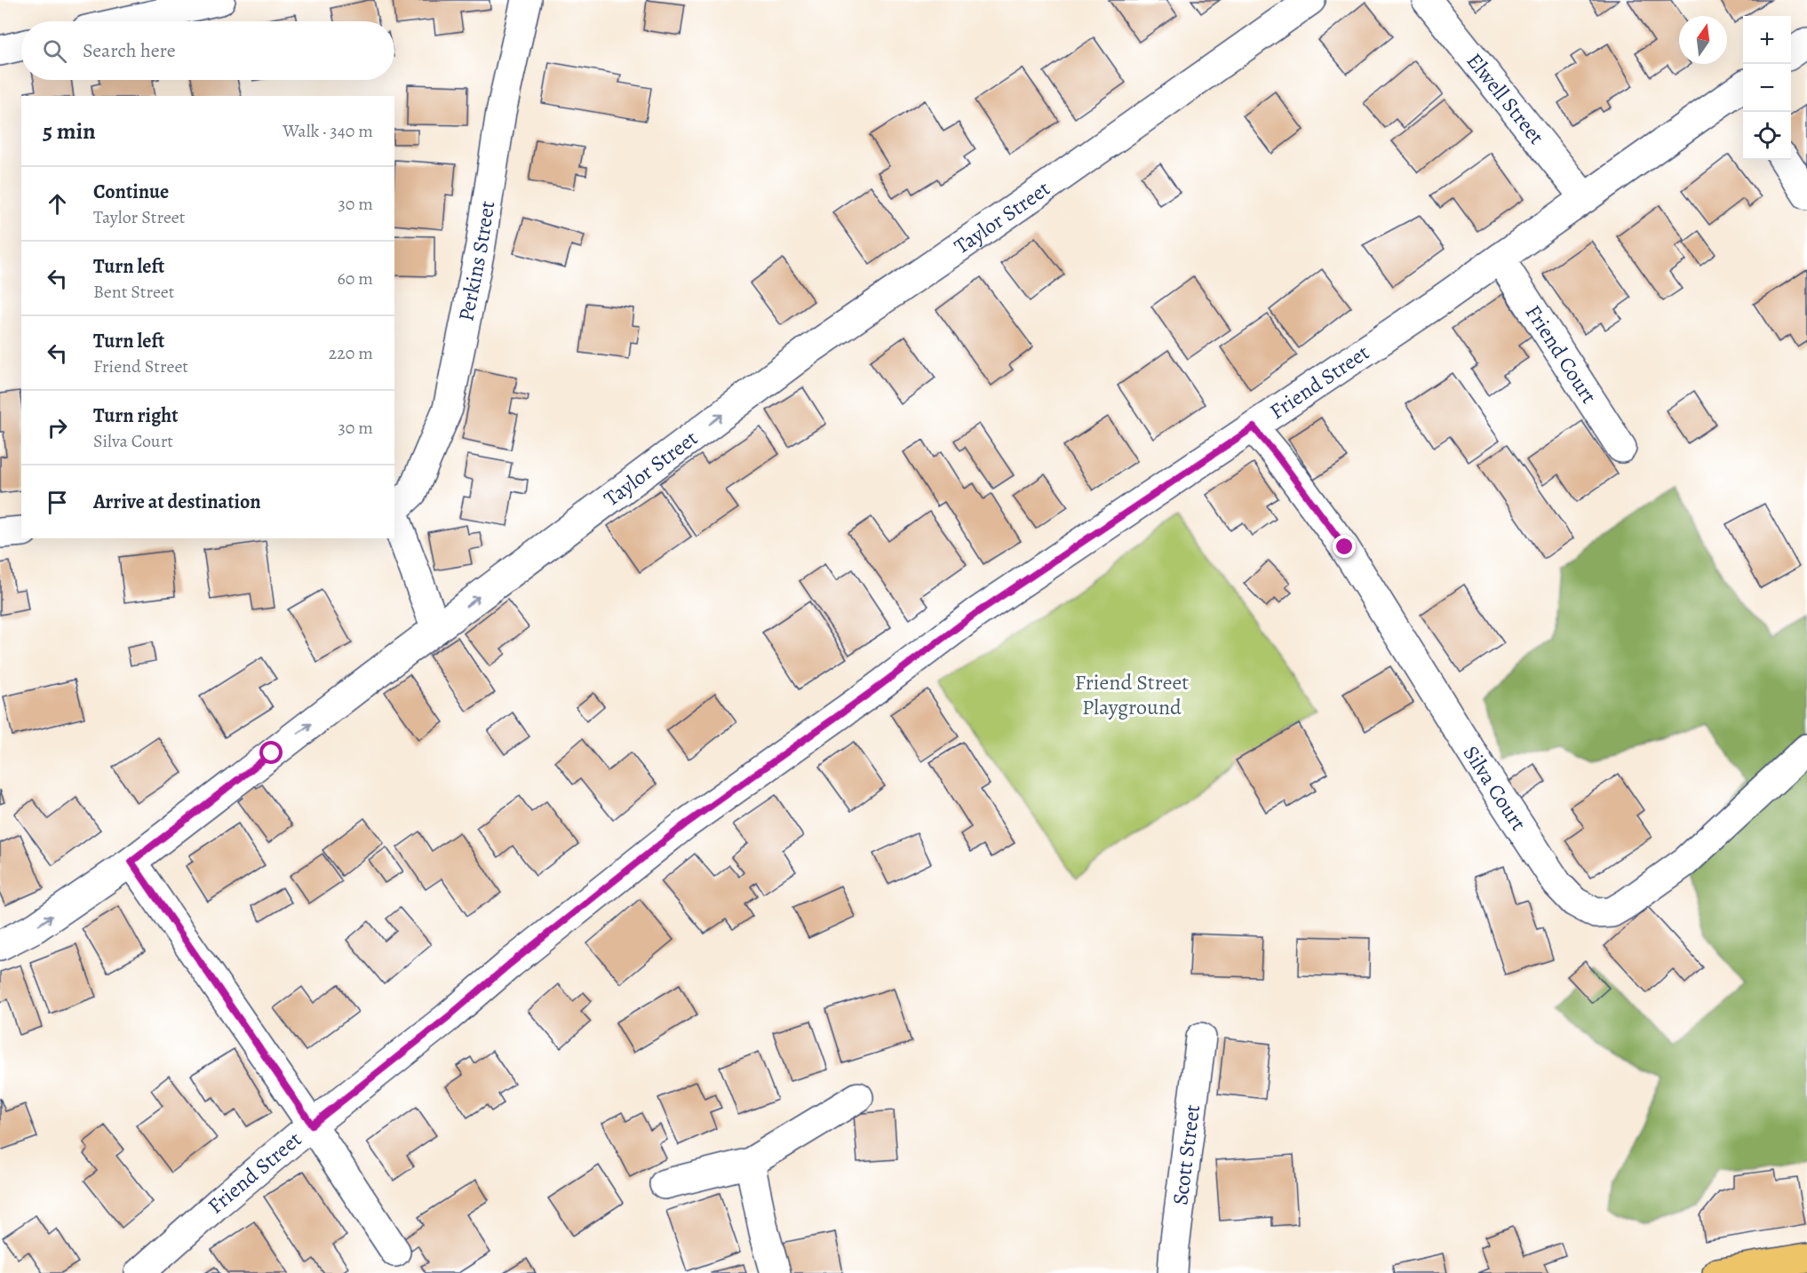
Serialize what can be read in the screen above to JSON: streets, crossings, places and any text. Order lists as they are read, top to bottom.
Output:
{
  "streets": {
    "street": [
      "Elwell Street",
      "Taylor Street",
      "Perkins Street",
      "Friend Court",
      "Friend Street",
      "Silva Court",
      "Scott Street"
    ]
  },
  "crossings": [
    ["Elwell Street", "Friend Street"],
    ["Friend Court", "Friend Street"],
    ["Friend Street", "Silva Court"]
  ],
  "one_way": ["Taylor Street"],
  "parks": ["Friend Street Playground"],
  "north": "top",
  "page": {
    "map_buttons": ["+", "−"],
    "search": "Search here",
    "heading": ["5 min", "Walk · 340 m"],
    "list": [
      ["Continue", "Taylor Street", "30 m"],
      ["Turn left", "Bent Street", "60 m"],
      ["Turn left", "Friend Street", "220 m"],
      ["Turn right", "Silva Court", "30 m"],
      "Arrive at destination"
    ]
  }
}
